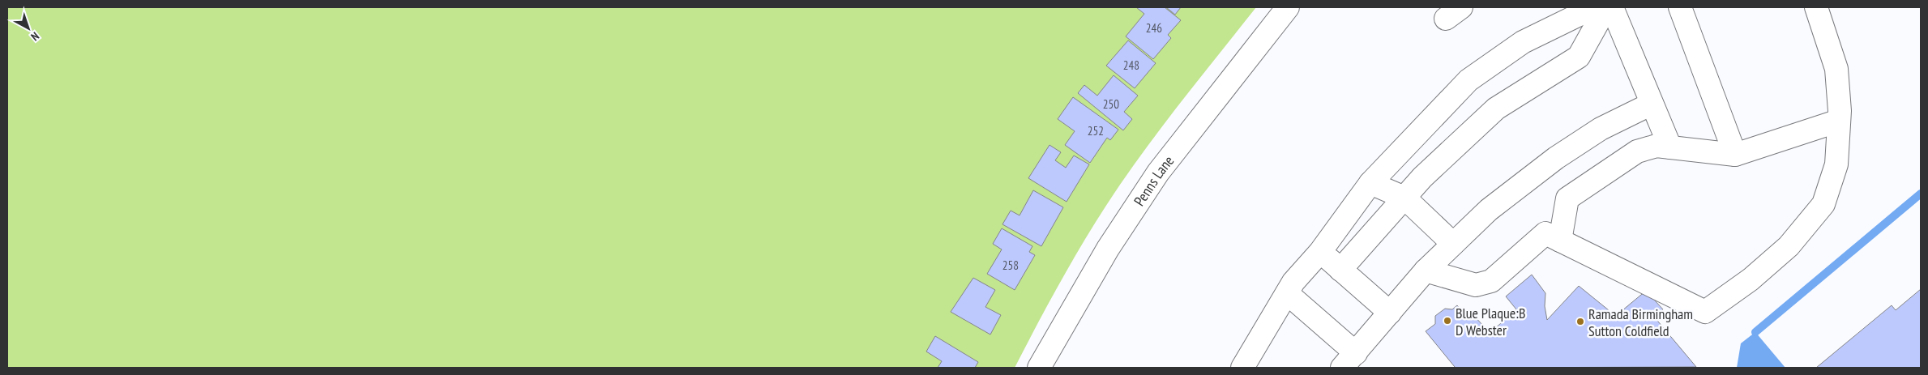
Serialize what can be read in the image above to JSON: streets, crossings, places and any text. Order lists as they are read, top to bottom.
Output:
{
  "streets": {
    "main road": ["Penns Lane"]
  },
  "places": ["Blue Plaque:B D Webster", "Ramada Birmingham Sutton Coldfield"],
  "house_numbers": [
    "246",
    "248",
    "250",
    "252",
    "258"
  ],
  "north": "bottom right"
}
